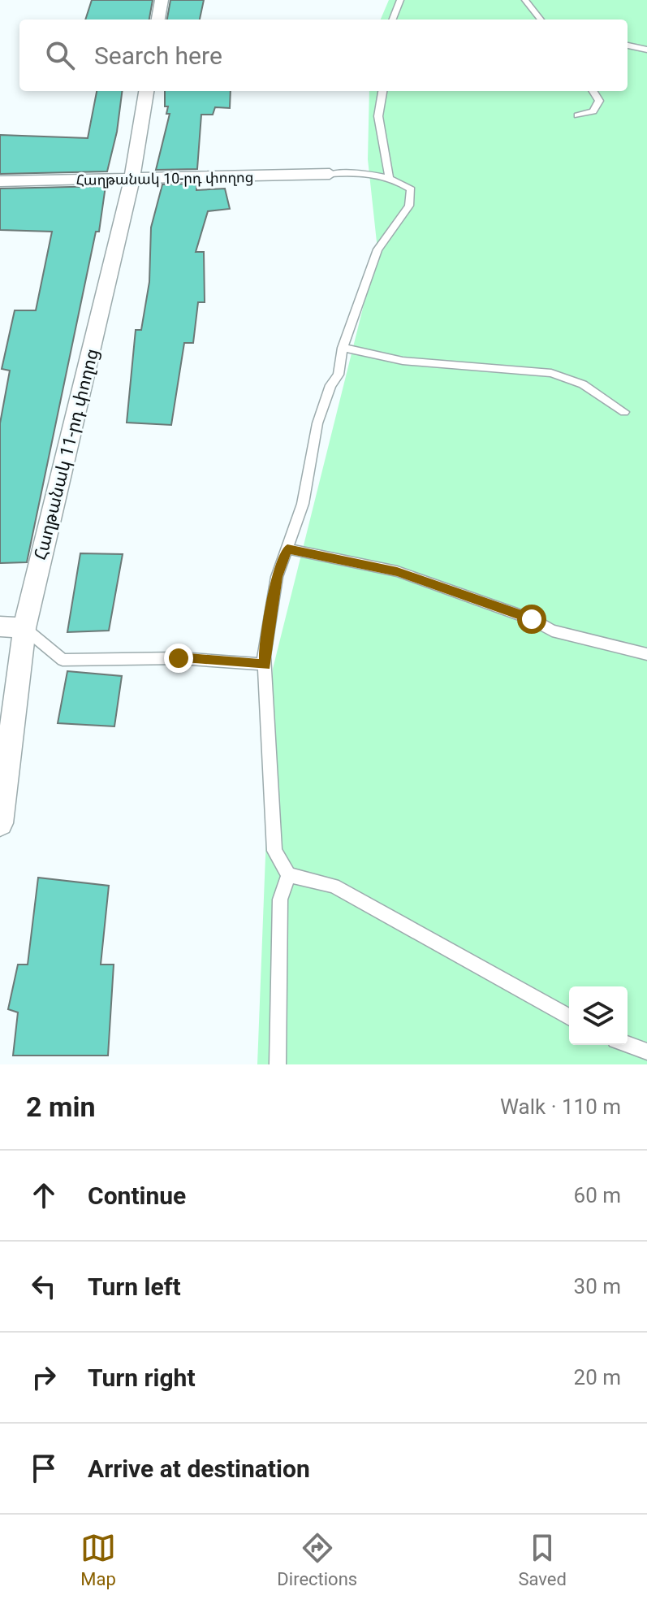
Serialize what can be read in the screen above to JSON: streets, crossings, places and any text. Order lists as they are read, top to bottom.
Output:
{
  "streets": {
    "street": ["Հաղթանակ 10-րդ փողոց", "Հաղթանակ 11-րդ փողոց"]
  },
  "crossings": [
    ["Հաղթանակ 10-րդ փողոց", "Հաղթանակ 11-րդ փողոց"]
  ],
  "page": {
    "search": "Search here",
    "heading": ["2 min", "Walk · 110 m"],
    "list": [
      ["Continue", "60 m"],
      ["Turn left", "30 m"],
      ["Turn right", "20 m"],
      "Arrive at destination"
    ],
    "nav": ["Map", "Directions", "Saved"]
  }
}
